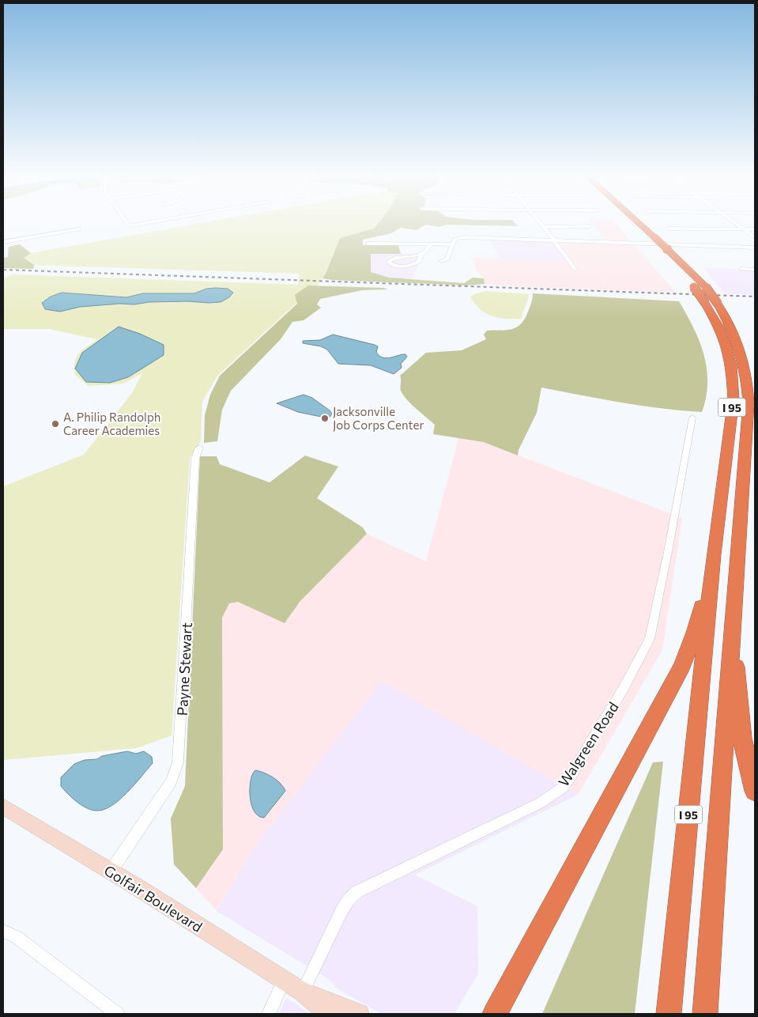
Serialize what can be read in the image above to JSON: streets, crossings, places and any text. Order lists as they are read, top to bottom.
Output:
{
  "streets": {
    "highway": ["I 95"],
    "main road": ["Golfair Boulevard"],
    "street": ["Payne Stewart", "Walgreen Road"]
  },
  "crossings": [
    ["Payne Stewart", "Golfair Boulevard"],
    ["Walgreen Road", "Golfair Boulevard"]
  ],
  "places": ["Jacksonville Job Corps Center", "A. Philip Randolph Career Academies"]
}
